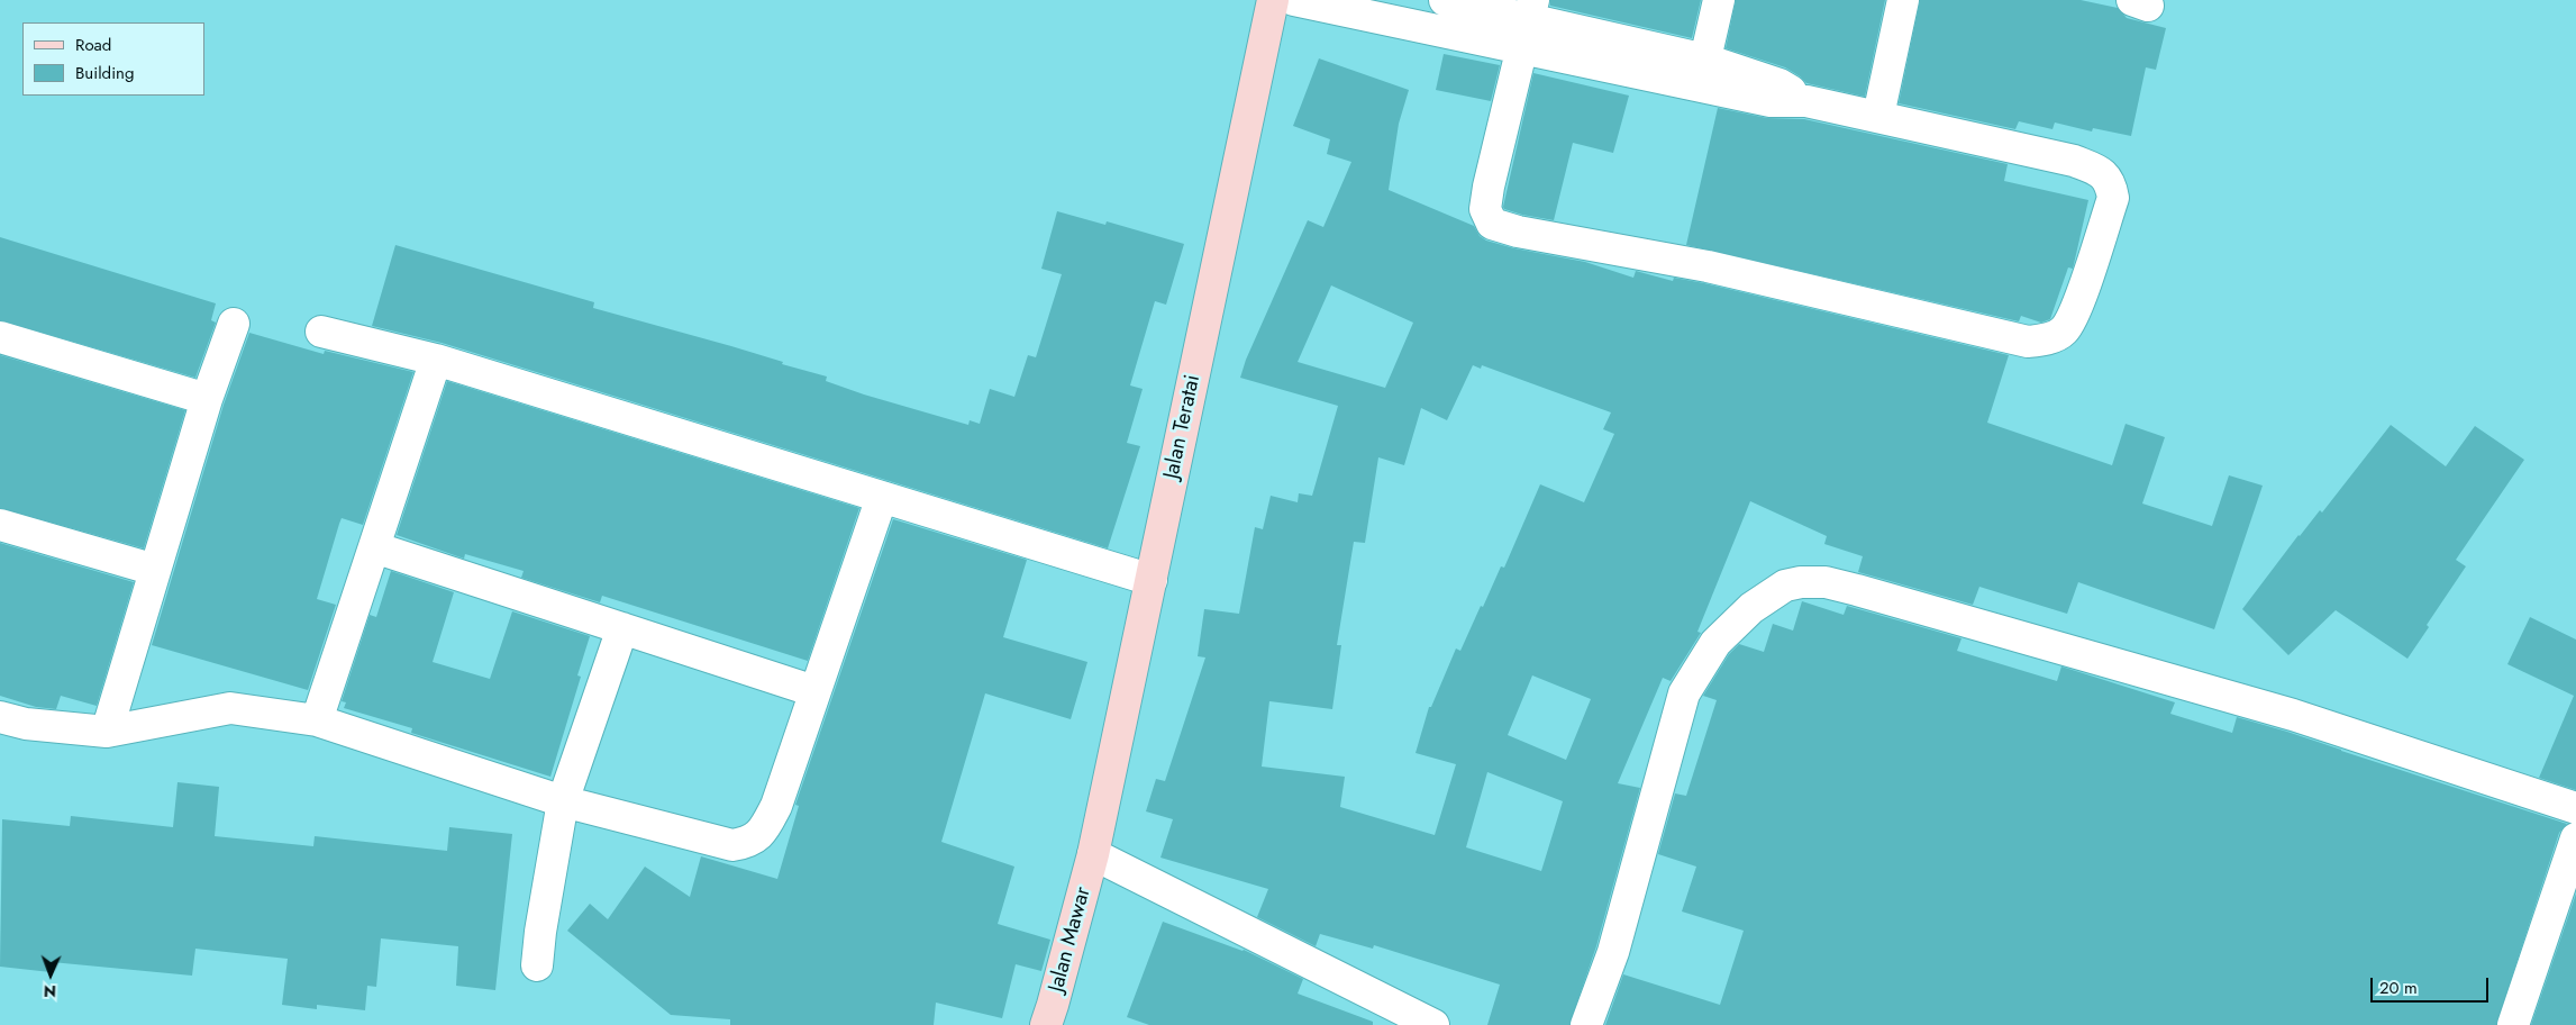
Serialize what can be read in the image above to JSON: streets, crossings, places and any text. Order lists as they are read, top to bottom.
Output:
{
  "streets": {
    "street": ["Jalan Teratai", "Jalan Mawar"]
  },
  "crossings": [
    ["Jalan Teratai", "Jalan Mawar"]
  ],
  "legend": ["Road", "Building"],
  "scale_bar": "20 m",
  "north": "bottom"
}
